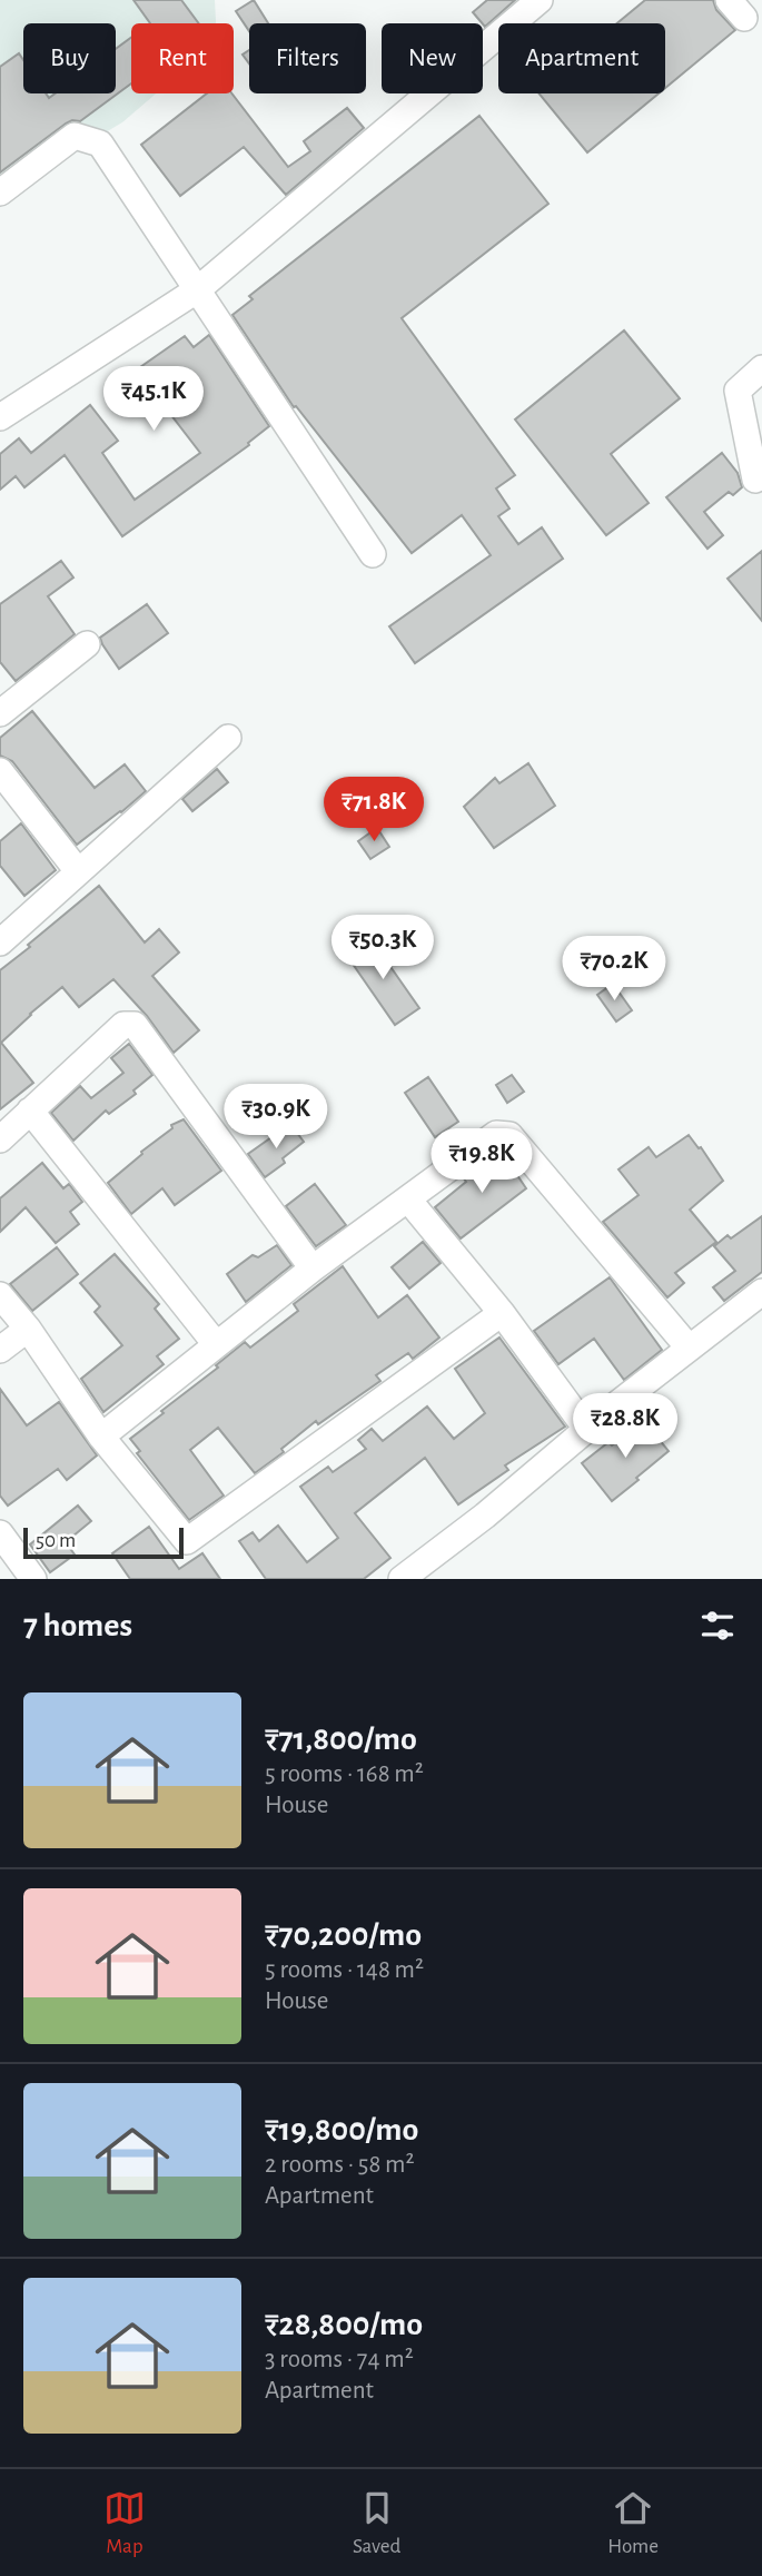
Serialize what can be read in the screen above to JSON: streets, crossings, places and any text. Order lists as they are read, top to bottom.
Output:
{
  "scale_bar": "50 m",
  "page": {
    "chip": [
      "Buy",
      "Rent",
      "Filters",
      "New",
      "Apartment"
    ],
    "price": [
      "₹45.1K",
      "₹71.8K",
      "₹50.3K",
      "₹70.2K",
      "₹30.9K",
      "₹19.8K",
      "₹28.8K"
    ],
    "scale": "50 m",
    "heading": "7 homes",
    "list": [
      {
        "name": "₹71,800/mo",
        "note": "5 rooms · 168 m² · House"
      },
      {
        "name": "₹70,200/mo",
        "note": "5 rooms · 148 m² · House"
      },
      {
        "name": "₹19,800/mo",
        "note": "2 rooms · 58 m² · Apartment"
      },
      {
        "name": "₹28,800/mo",
        "note": "3 rooms · 74 m² · Apartment"
      }
    ],
    "tabs": ["Map", "Saved", "Home"]
  }
}
